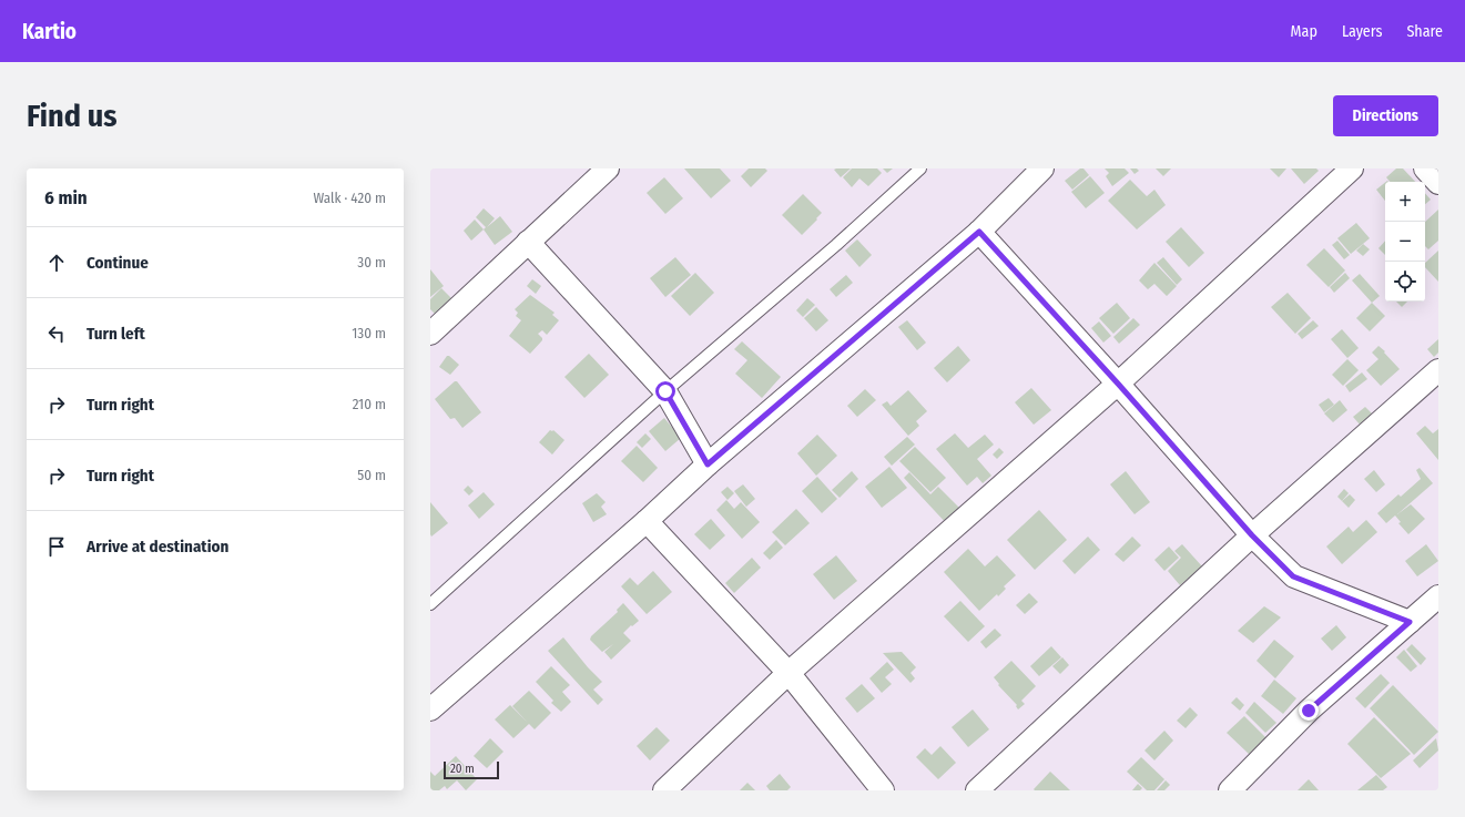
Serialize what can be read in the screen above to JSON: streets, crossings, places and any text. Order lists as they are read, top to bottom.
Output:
{
  "scale_bar": "20 m",
  "page": {
    "header": "Kartio",
    "nav": ["Map", "Layers", "Share"],
    "buttons": "Directions",
    "title": "Find us",
    "heading": ["6 min", "Walk · 420 m"],
    "map_buttons": ["+", "−"],
    "list": [
      ["Continue", "30 m"],
      ["Turn left", "130 m"],
      ["Turn right", "210 m"],
      ["Turn right", "50 m"],
      "Arrive at destination"
    ],
    "scale": "20 m"
  }
}
